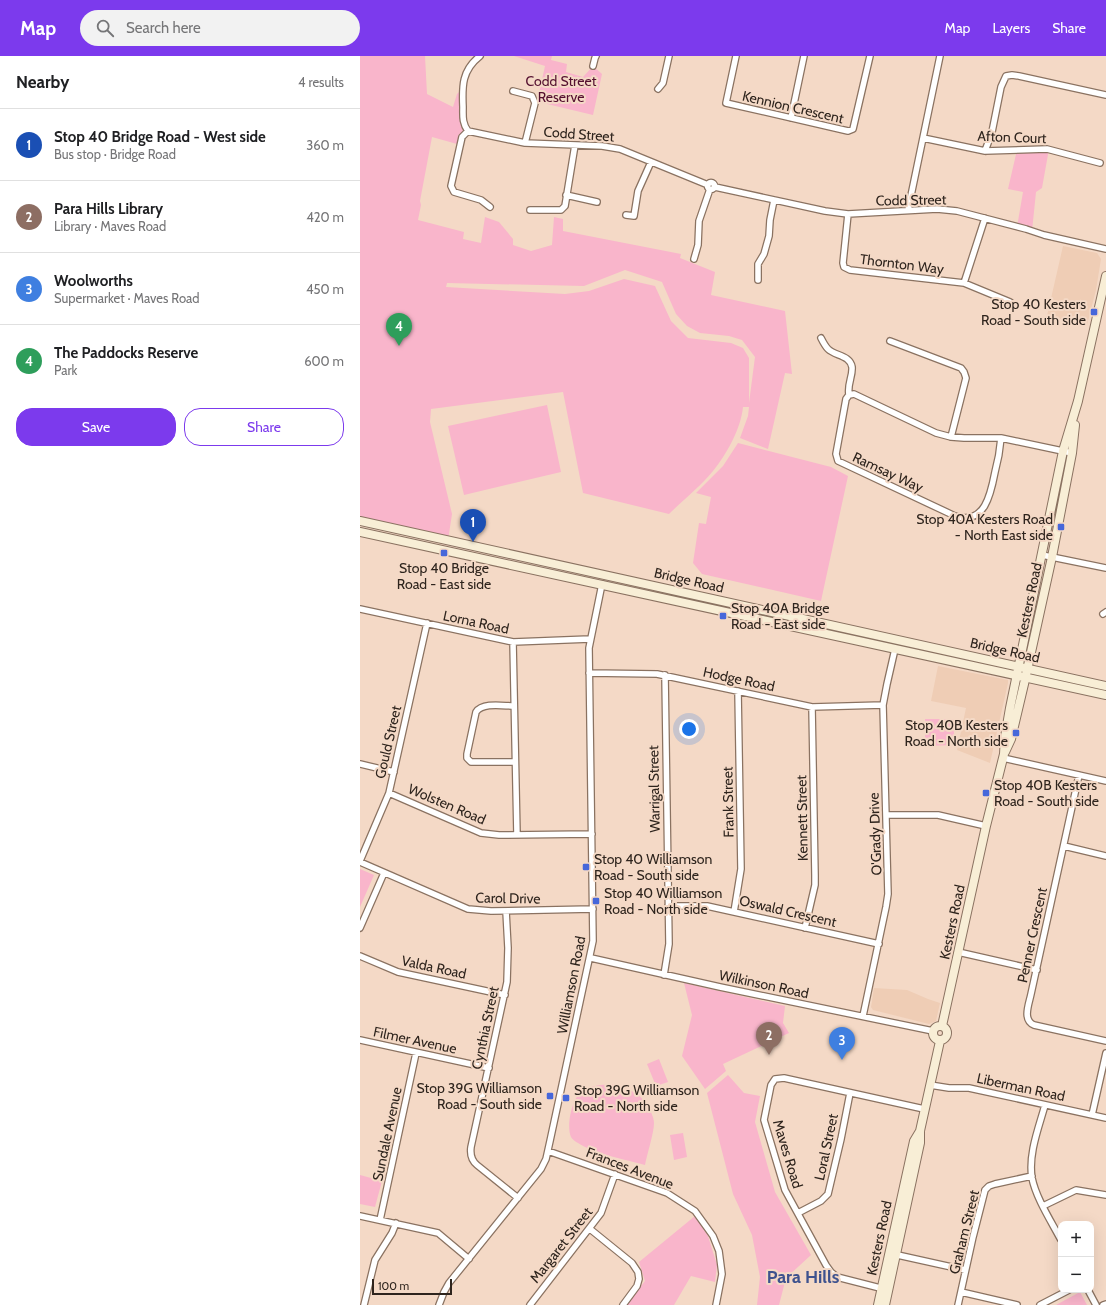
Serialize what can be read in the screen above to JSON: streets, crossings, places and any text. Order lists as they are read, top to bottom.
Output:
{
  "streets": {
    "main road": ["Bridge Road", "Kesters Road"],
    "street": [
      "Kennion Crescent",
      "Codd Street",
      "Afton Court",
      "Thornton Way",
      "Ramsay Way",
      "Lorna Road",
      "Hodge Road",
      "Gould Street",
      "Warrigal Street",
      "Frank Street",
      "Wolsten Road",
      "Kennett Street",
      "O'Grady Drive",
      "Carol Drive",
      "Oswald Crescent",
      "Penner Crescent",
      "Valda Road",
      "Wilkinson Road",
      "Williamson Road",
      "Cynthia Street",
      "Filmer Avenue",
      "Liberman Road",
      "Sundale Avenue",
      "Loral Street",
      "Maves Road",
      "Frances Avenue",
      "Graham Street",
      "Margaret Street"
    ]
  },
  "crossings": [
    ["Codd Street", "Thornton Way"],
    ["Bridge Road", "Kesters Road"],
    ["Bridge Road", "O'Grady Drive"],
    ["Bridge Road", "Williamson Road"],
    ["Kesters Road", "Wilkinson Road"],
    ["Kesters Road", "Liberman Road"],
    ["Kesters Road", "Maves Road"],
    ["Lorna Road", "Gould Street"],
    ["Lorna Road", "Williamson Road"],
    ["Hodge Road", "Warrigal Street"],
    ["Hodge Road", "Frank Street"],
    ["Hodge Road", "Kennett Street"],
    ["Hodge Road", "O'Grady Drive"],
    ["Hodge Road", "Williamson Road"],
    ["Gould Street", "Wolsten Road"],
    ["Gould Street", "Carol Drive"],
    ["Warrigal Street", "Oswald Crescent"],
    ["Warrigal Street", "Wilkinson Road"],
    ["Frank Street", "Oswald Crescent"],
    ["Wolsten Road", "Williamson Road"],
    ["Kennett Street", "Oswald Crescent"],
    ["O'Grady Drive", "Oswald Crescent"],
    ["O'Grady Drive", "Wilkinson Road"],
    ["Carol Drive", "Williamson Road"],
    ["Carol Drive", "Cynthia Street"],
    ["Valda Road", "Cynthia Street"],
    ["Wilkinson Road", "Williamson Road"],
    ["Williamson Road", "Cynthia Street"],
    ["Williamson Road", "Frances Avenue"],
    ["Cynthia Street", "Filmer Avenue"],
    ["Filmer Avenue", "Sundale Avenue"],
    ["Loral Street", "Maves Road"],
    ["Frances Avenue", "Margaret Street"]
  ],
  "districts": ["Para Hills"],
  "parks": ["Codd Street Reserve"],
  "places": {
    "transit": [
      "Stop 40 Kesters Road - South side",
      "Stop 40A Kesters Road - North East side",
      "Stop 40 Bridge Road - East side",
      "Stop 40A Bridge Road - East side",
      "Stop 40B Kesters Road - North side",
      "Stop 40B Kesters Road - South side",
      "Stop 40 Williamson Road - South side",
      "Stop 40 Williamson Road - North side",
      "Stop 39G Williamson Road - South side",
      "Stop 39G Williamson Road - North side"
    ]
  },
  "scale_bar": "100 m",
  "page": {
    "header": "Map",
    "search": "Search here",
    "nav": ["Map", "Layers", "Share"],
    "heading": ["Nearby", "4 results"],
    "list": [
      {
        "mark": "1",
        "name": "Stop 40 Bridge Road - West side",
        "note": "Bus stop · Bridge Road",
        "value": "360 m"
      },
      {
        "mark": "2",
        "name": "Para Hills Library",
        "note": "Library · Maves Road",
        "value": "420 m"
      },
      {
        "mark": "3",
        "name": "Woolworths",
        "note": "Supermarket · Maves Road",
        "value": "450 m"
      },
      {
        "mark": "4",
        "name": "The Paddocks Reserve",
        "note": "Park",
        "value": "600 m"
      }
    ],
    "pins": [
      "4",
      "1",
      "2",
      "3"
    ],
    "buttons": ["Save", "Share"],
    "map_buttons": ["+", "−"],
    "scale": "100 m"
  }
}
